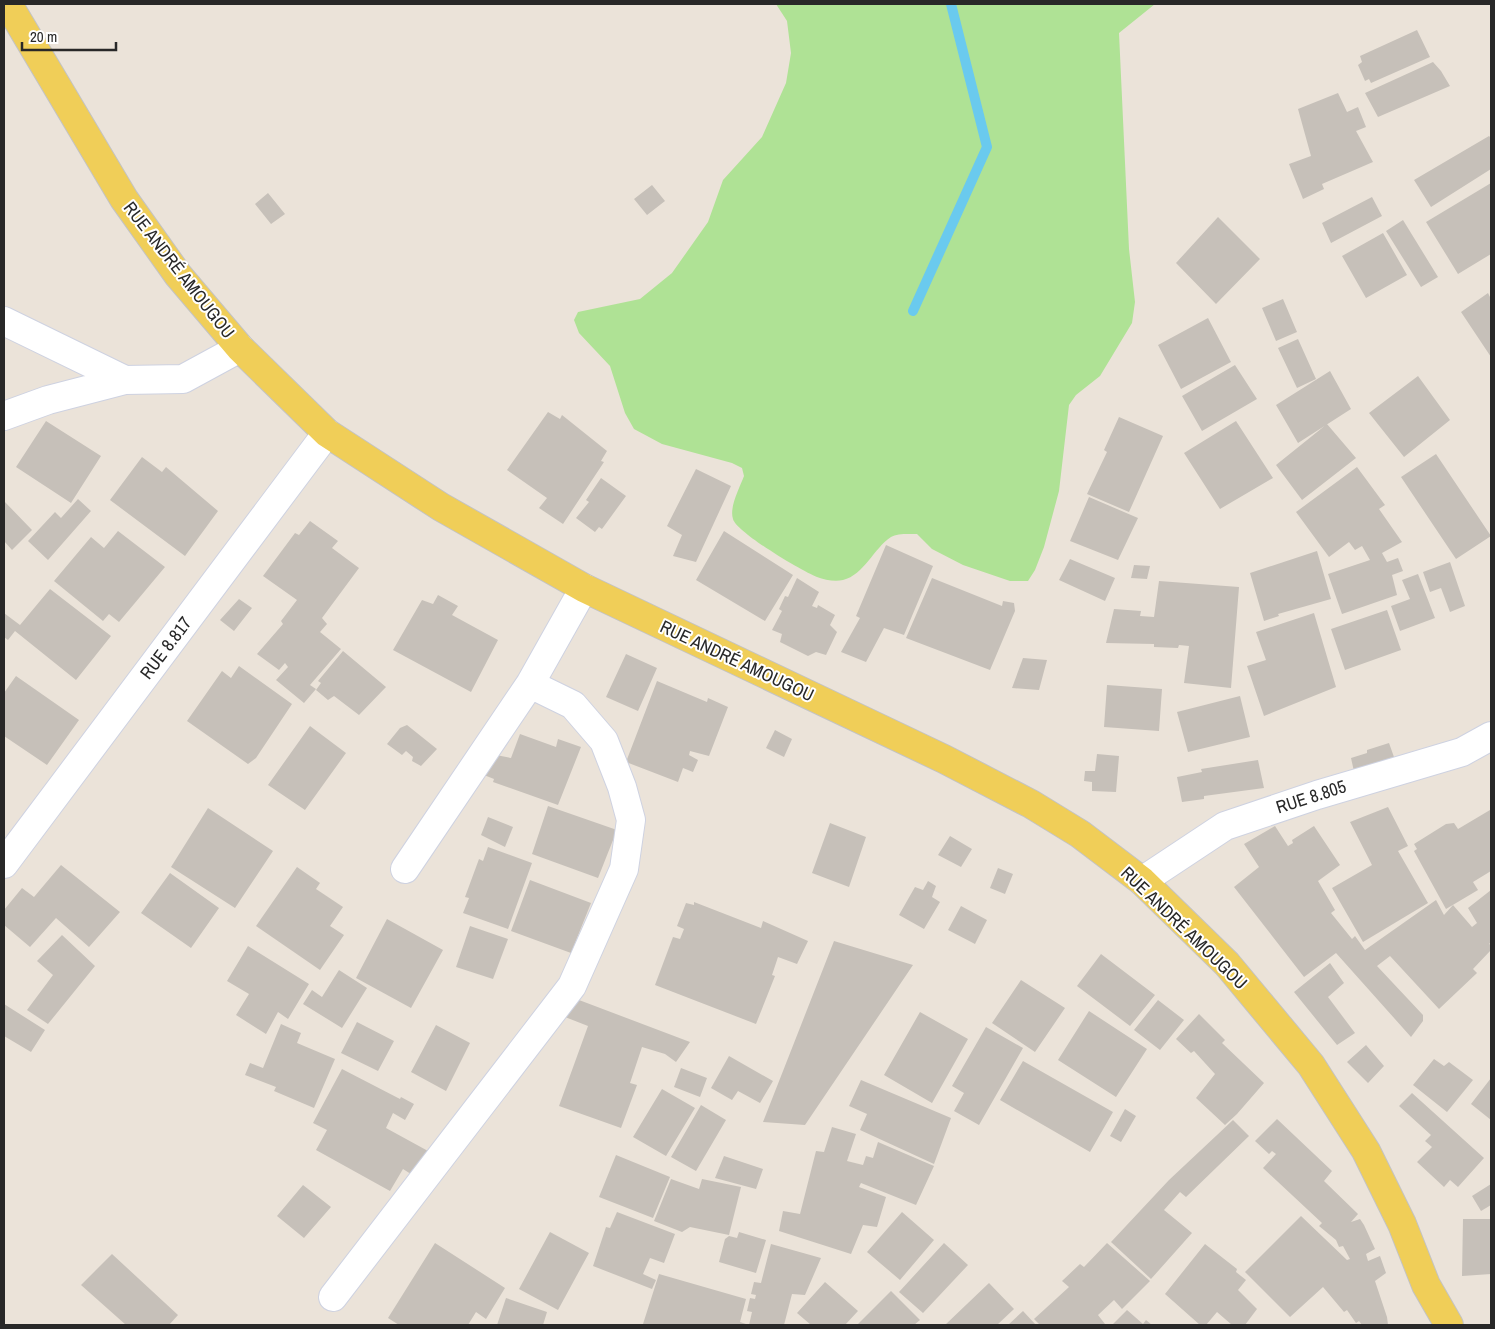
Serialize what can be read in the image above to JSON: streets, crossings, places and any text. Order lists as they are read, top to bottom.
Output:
{
  "streets": {
    "main road": ["RUE ANDRÉ AMOUGOU"],
    "street": ["RUE 8.817", "RUE 8.805"]
  },
  "crossings": [
    ["RUE ANDRÉ AMOUGOU", "RUE 8.817"],
    ["RUE ANDRÉ AMOUGOU", "RUE 8.805"]
  ],
  "scale_bar": "20 m"
}
